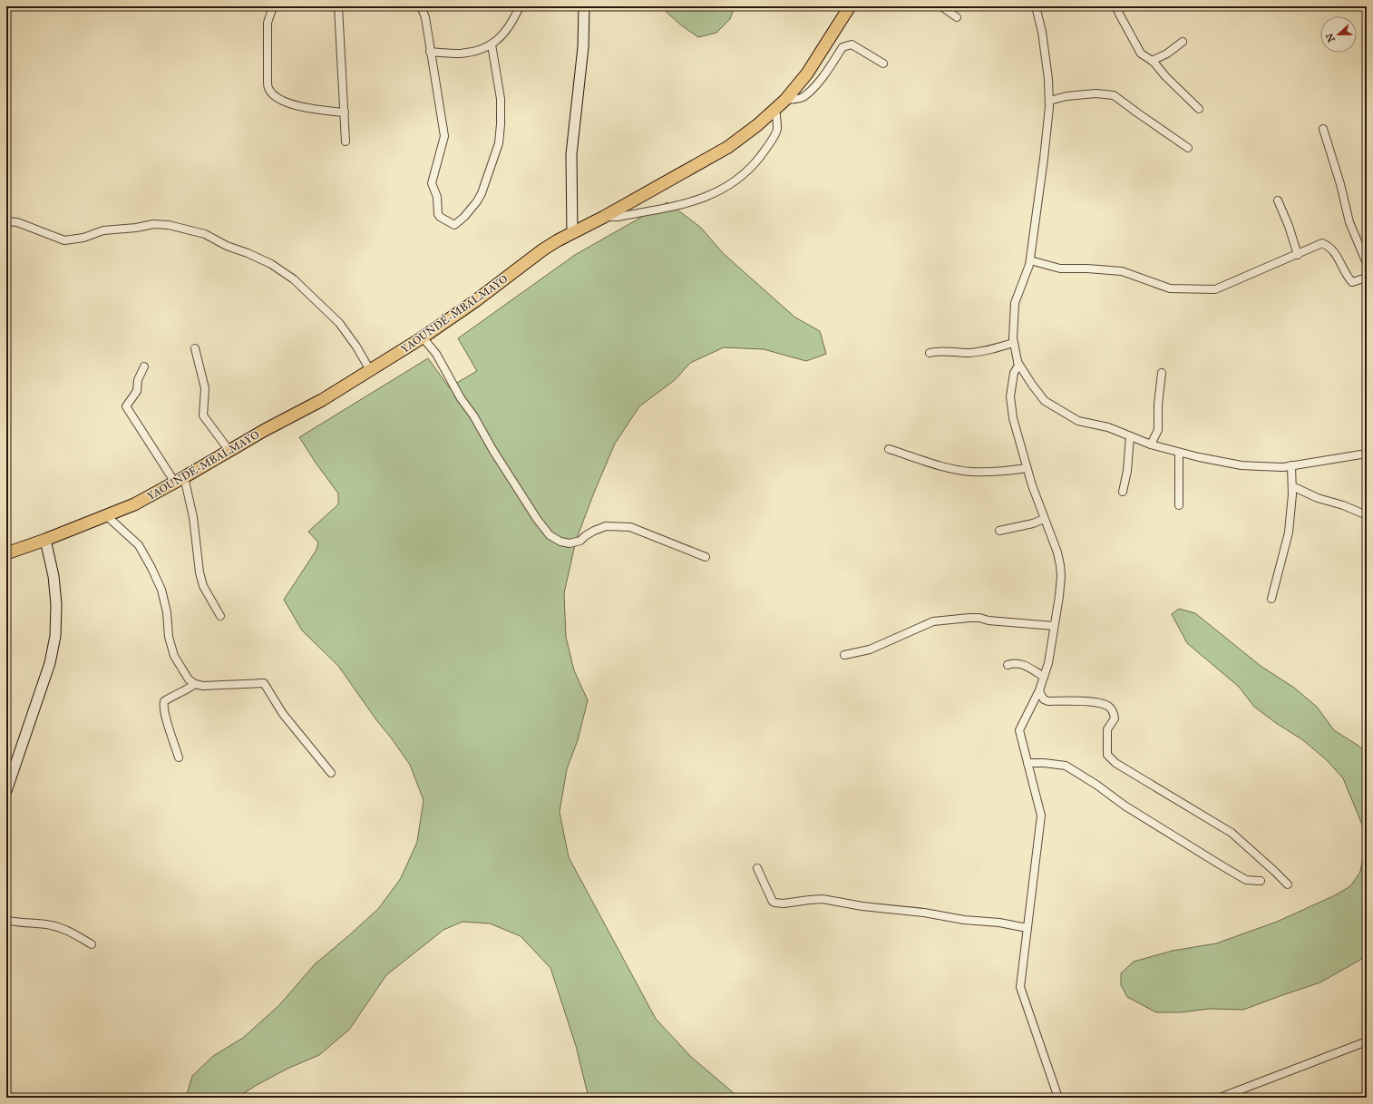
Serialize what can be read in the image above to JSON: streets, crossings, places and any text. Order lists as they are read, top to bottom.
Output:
{
  "streets": {
    "highway": ["YAOUNDÉ-MBALMAYO"]
  },
  "north": "left"
}
